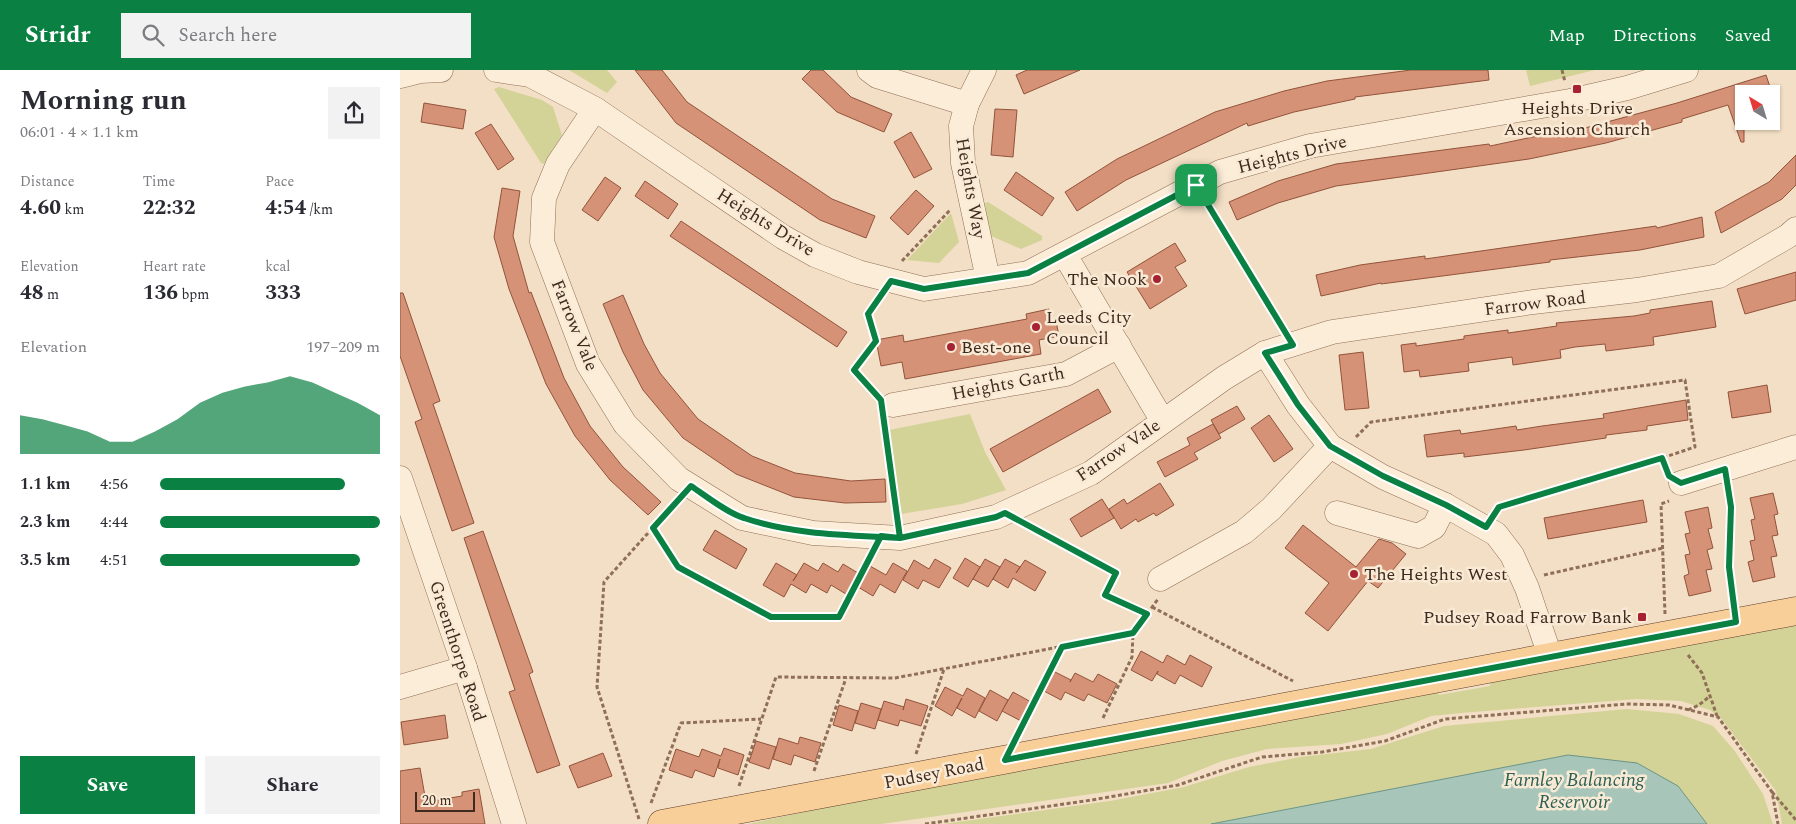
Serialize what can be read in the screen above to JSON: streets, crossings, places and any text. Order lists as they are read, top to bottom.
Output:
{
  "streets": {
    "main road": ["Pudsey Road"],
    "street": [
      "Heights Drive",
      "Heights Way",
      "Farrow Road",
      "Farrow Vale",
      "Heights Garth",
      "Greenthorpe Road"
    ]
  },
  "crossings": [
    ["Heights Drive", "Heights Way"],
    ["Heights Drive", "Farrow Vale"],
    ["Farrow Road", "Farrow Vale"]
  ],
  "water": ["Farnley Balancing Reservoir"],
  "places": {
    "transit": ["Heights Drive Ascension Church", "Pudsey Road Farrow Bank"],
    "other": [
      "The Nook",
      "Leeds City Council",
      "Best-one",
      "The Heights West"
    ]
  },
  "scale_bar": "20 m",
  "north": "top left",
  "page": {
    "header": "Stridr",
    "search": "Search here",
    "nav": ["Map", "Directions", "Saved"],
    "heading": ["Morning run", "06:01 · 4 × 1.1 km"],
    "stats": [
      ["Distance", "4.60 km"],
      ["Time", "22:32"],
      ["Pace", "4:54 /km"],
      ["Elevation", "48 m"],
      ["Heart rate", "136 bpm"],
      ["kcal", "333"]
    ],
    "chart": ["Elevation", "197–209 m"],
    "list": [
      {
        "name": "1.1 km",
        "note": "4:56"
      },
      {
        "name": "2.3 km",
        "note": "4:44"
      },
      {
        "name": "3.5 km",
        "note": "4:51"
      }
    ],
    "buttons": ["Save", "Share"],
    "scale": "20 m"
  }
}
